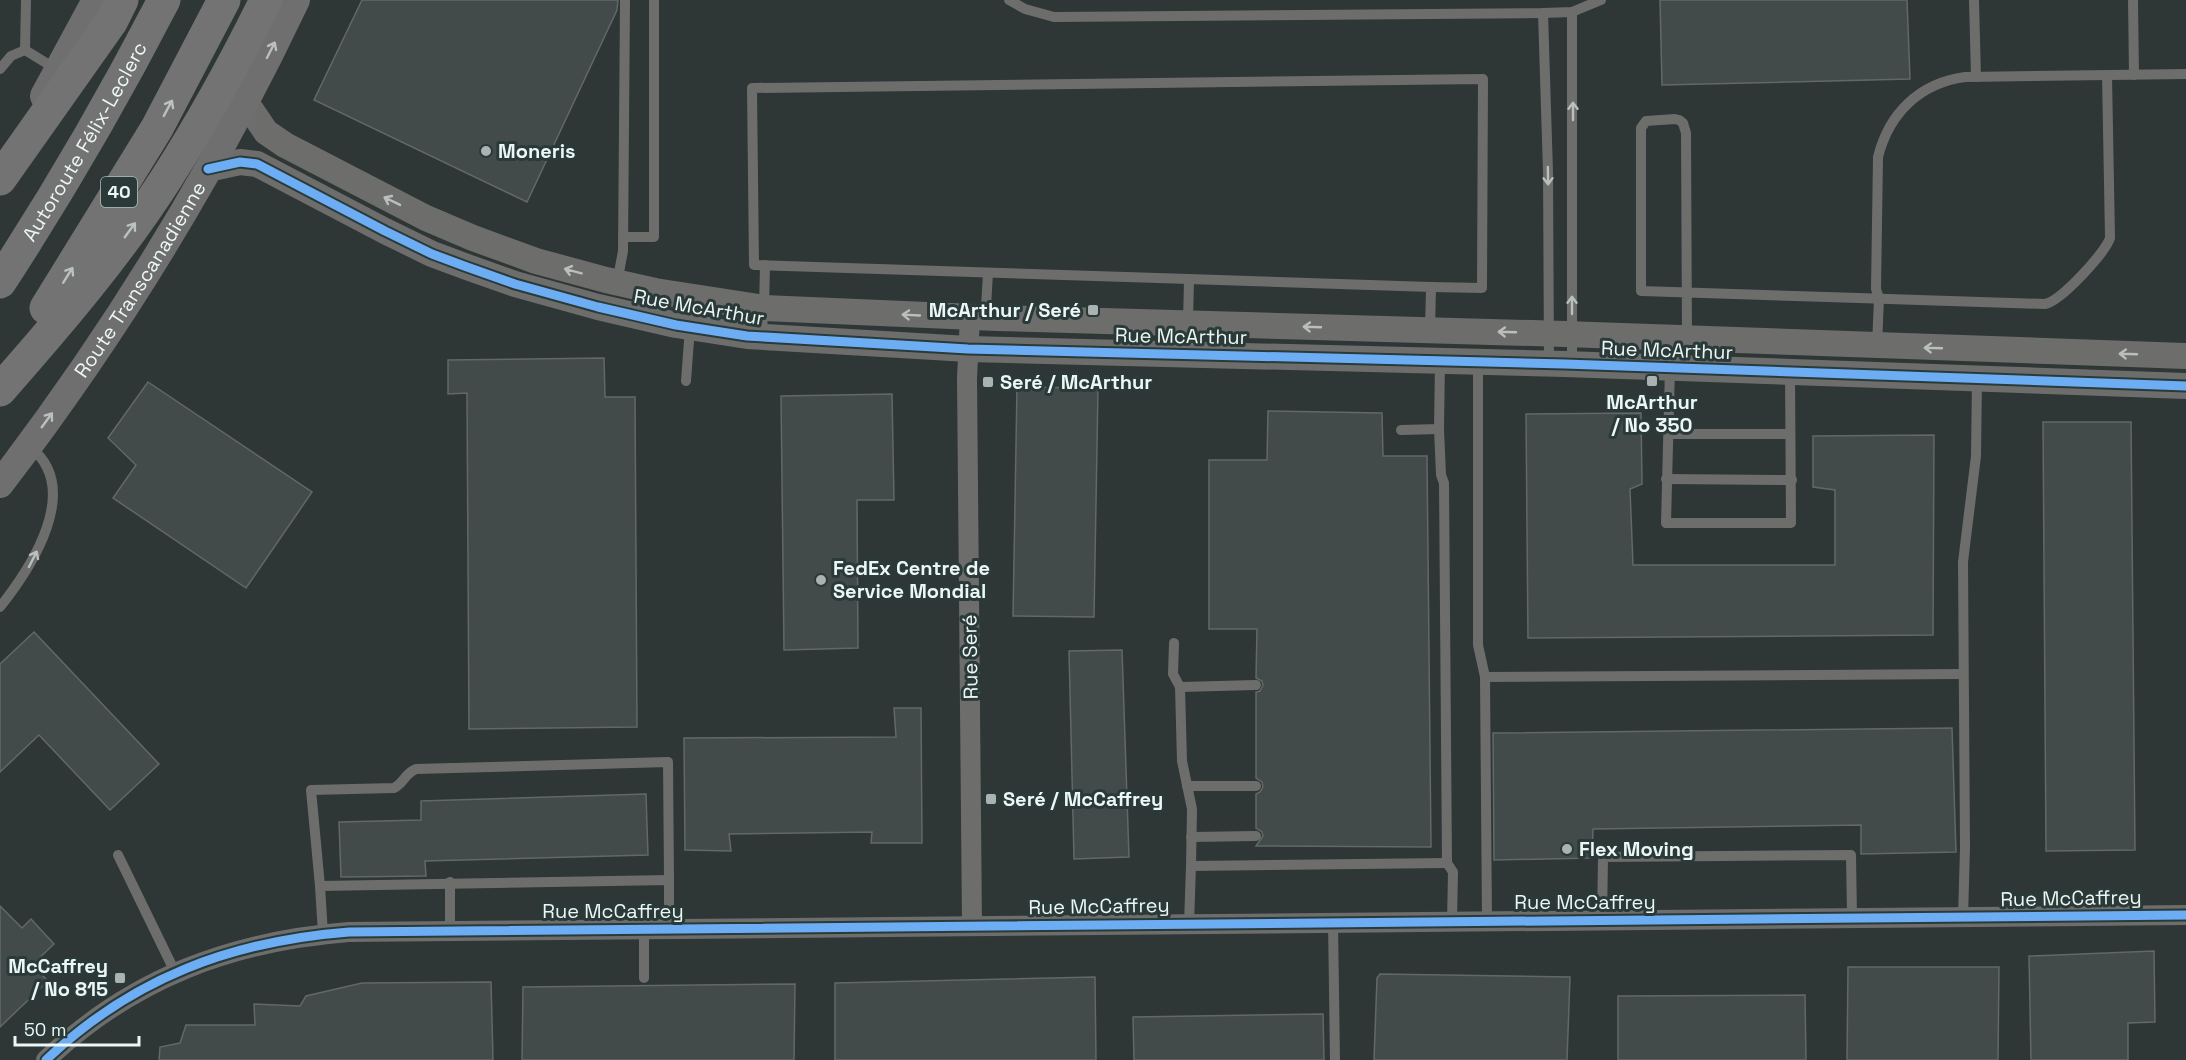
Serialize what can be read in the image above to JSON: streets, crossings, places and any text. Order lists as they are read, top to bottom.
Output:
{
  "streets": {
    "highway": ["Autoroute Félix-Leclerc", "40"],
    "main road": ["Route Transcanadienne"],
    "street": ["Rue McArthur", "Rue Seré", "Rue McCaffrey"]
  },
  "crossings": [
    ["Route Transcanadienne", "Rue McArthur"],
    ["Rue McArthur", "Rue Seré"],
    ["Rue Seré", "Rue McCaffrey"]
  ],
  "places": {
    "other": ["Moneris", "FedEx Centre de Service Mondial", "Flex Moving"],
    "transit": [
      "McArthur / Seré",
      "McArthur / No 350",
      "Seré / McArthur",
      "Seré / McCaffrey",
      "McCaffrey / No 815"
    ]
  },
  "scale_bar": "50 m"
}
